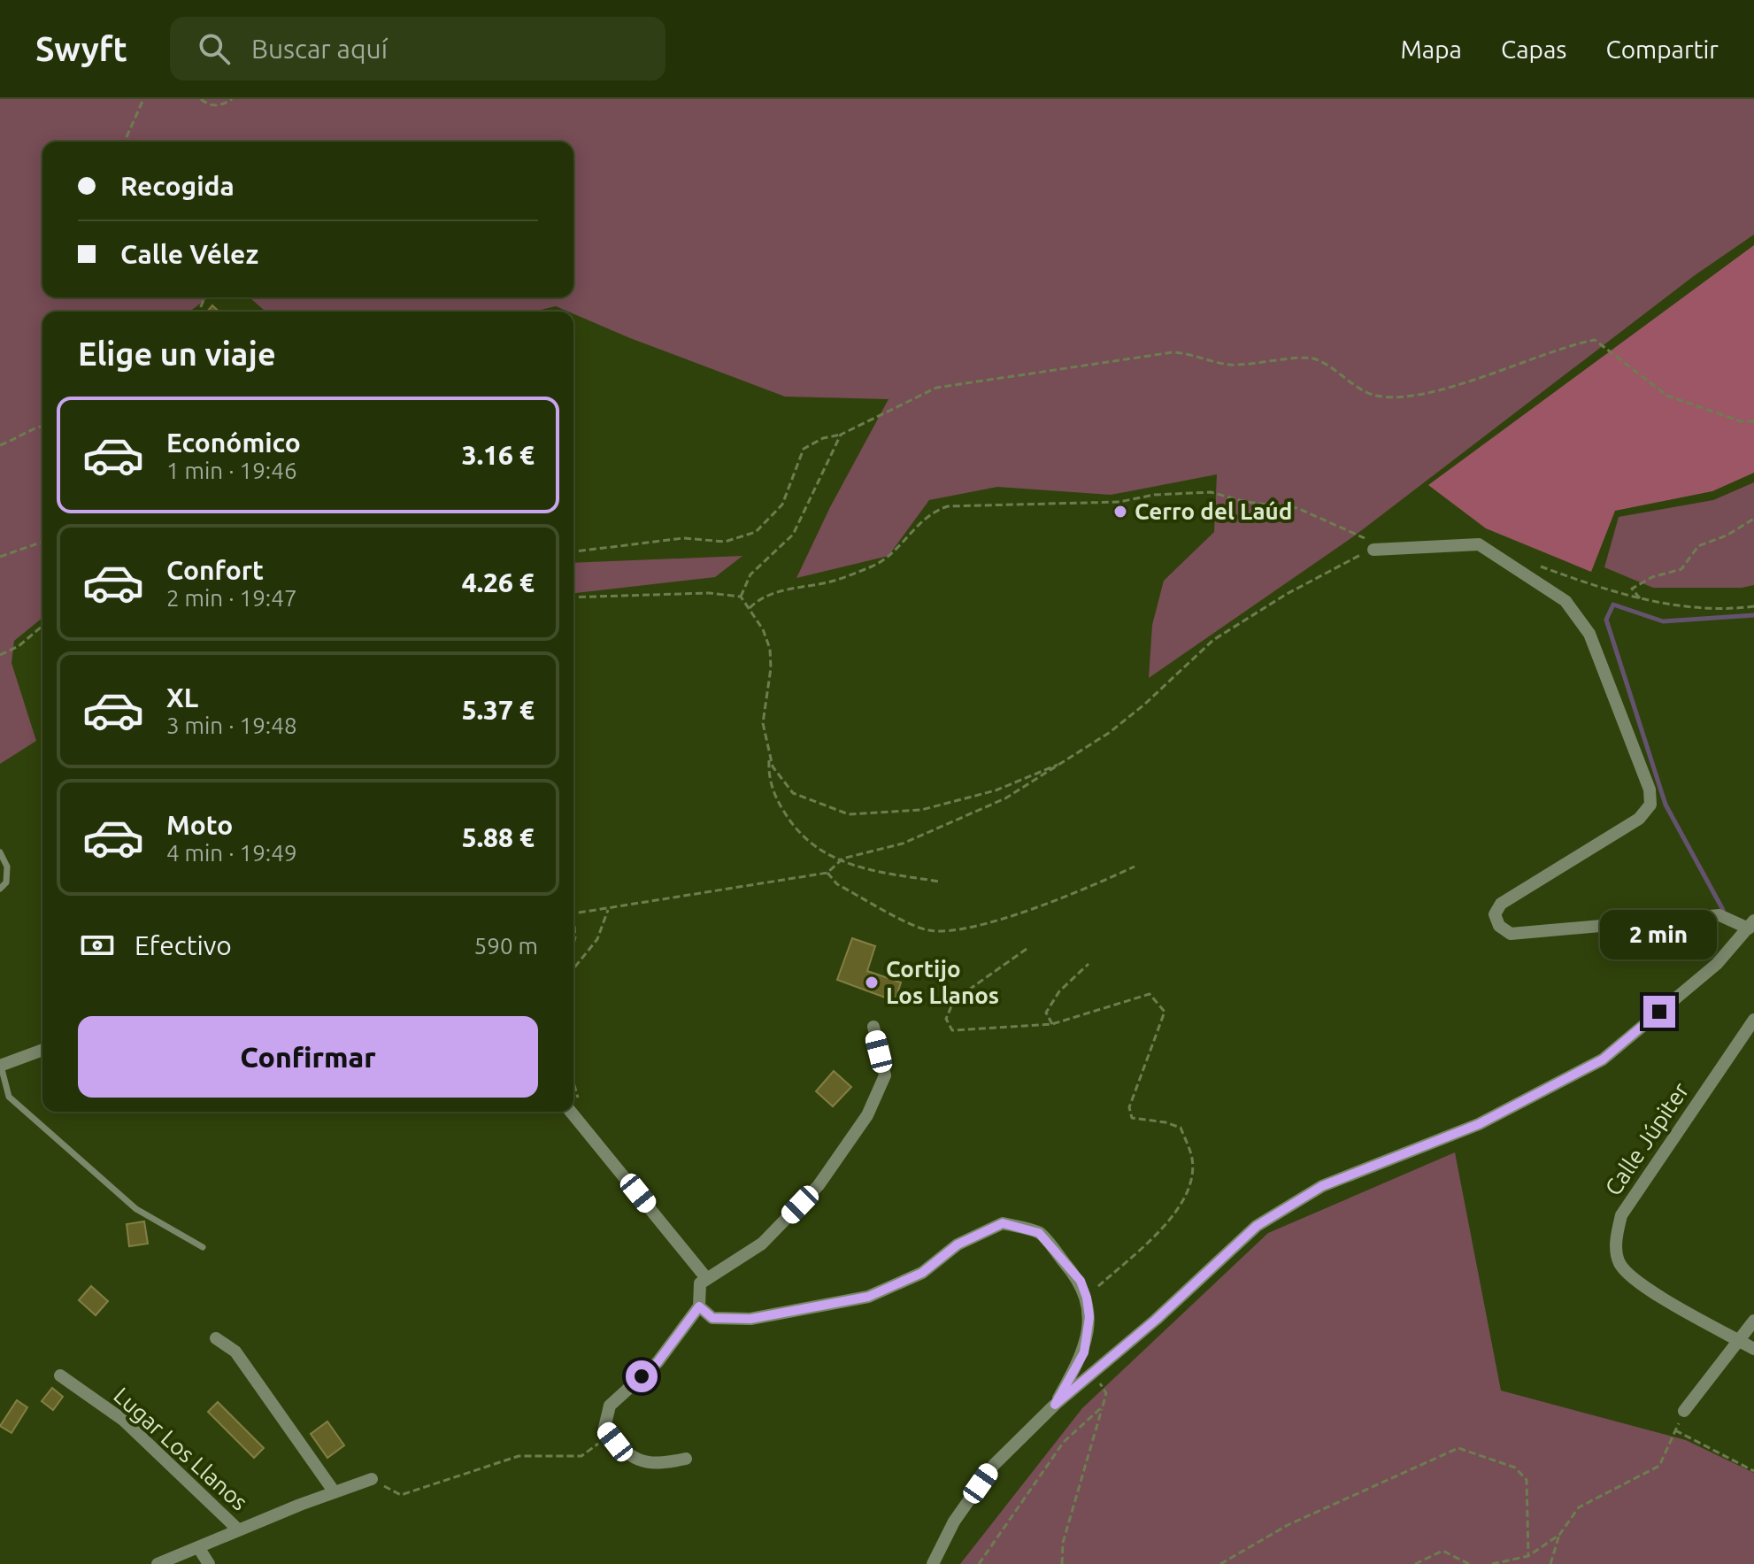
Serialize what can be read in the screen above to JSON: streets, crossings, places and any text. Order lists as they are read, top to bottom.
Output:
{
  "streets": {
    "street": ["Calle Júpiter", "Lugar Los Llanos"]
  },
  "places": ["Cerro del Laúd", "Cortijo Los Llanos"],
  "page": {
    "header": "Swyft",
    "search": "Buscar aquí",
    "nav": ["Mapa", "Capas", "Compartir"],
    "banner": ["Recogida", "Calle Vélez"],
    "heading": "Elige un viaje",
    "list": [
      {
        "name": "Económico",
        "note": "1 min · 19:46",
        "value": "3.16 €"
      },
      {
        "name": "Confort",
        "note": "2 min · 19:47",
        "value": "4.26 €"
      },
      {
        "name": "XL",
        "note": "3 min · 19:48",
        "value": "5.37 €"
      },
      {
        "name": "Moto",
        "note": "4 min · 19:49",
        "value": "5.88 €"
      }
    ],
    "pay": ["Efectivo", "590 m"],
    "bubble": "2 min",
    "buttons": "Confirmar"
  }
}
